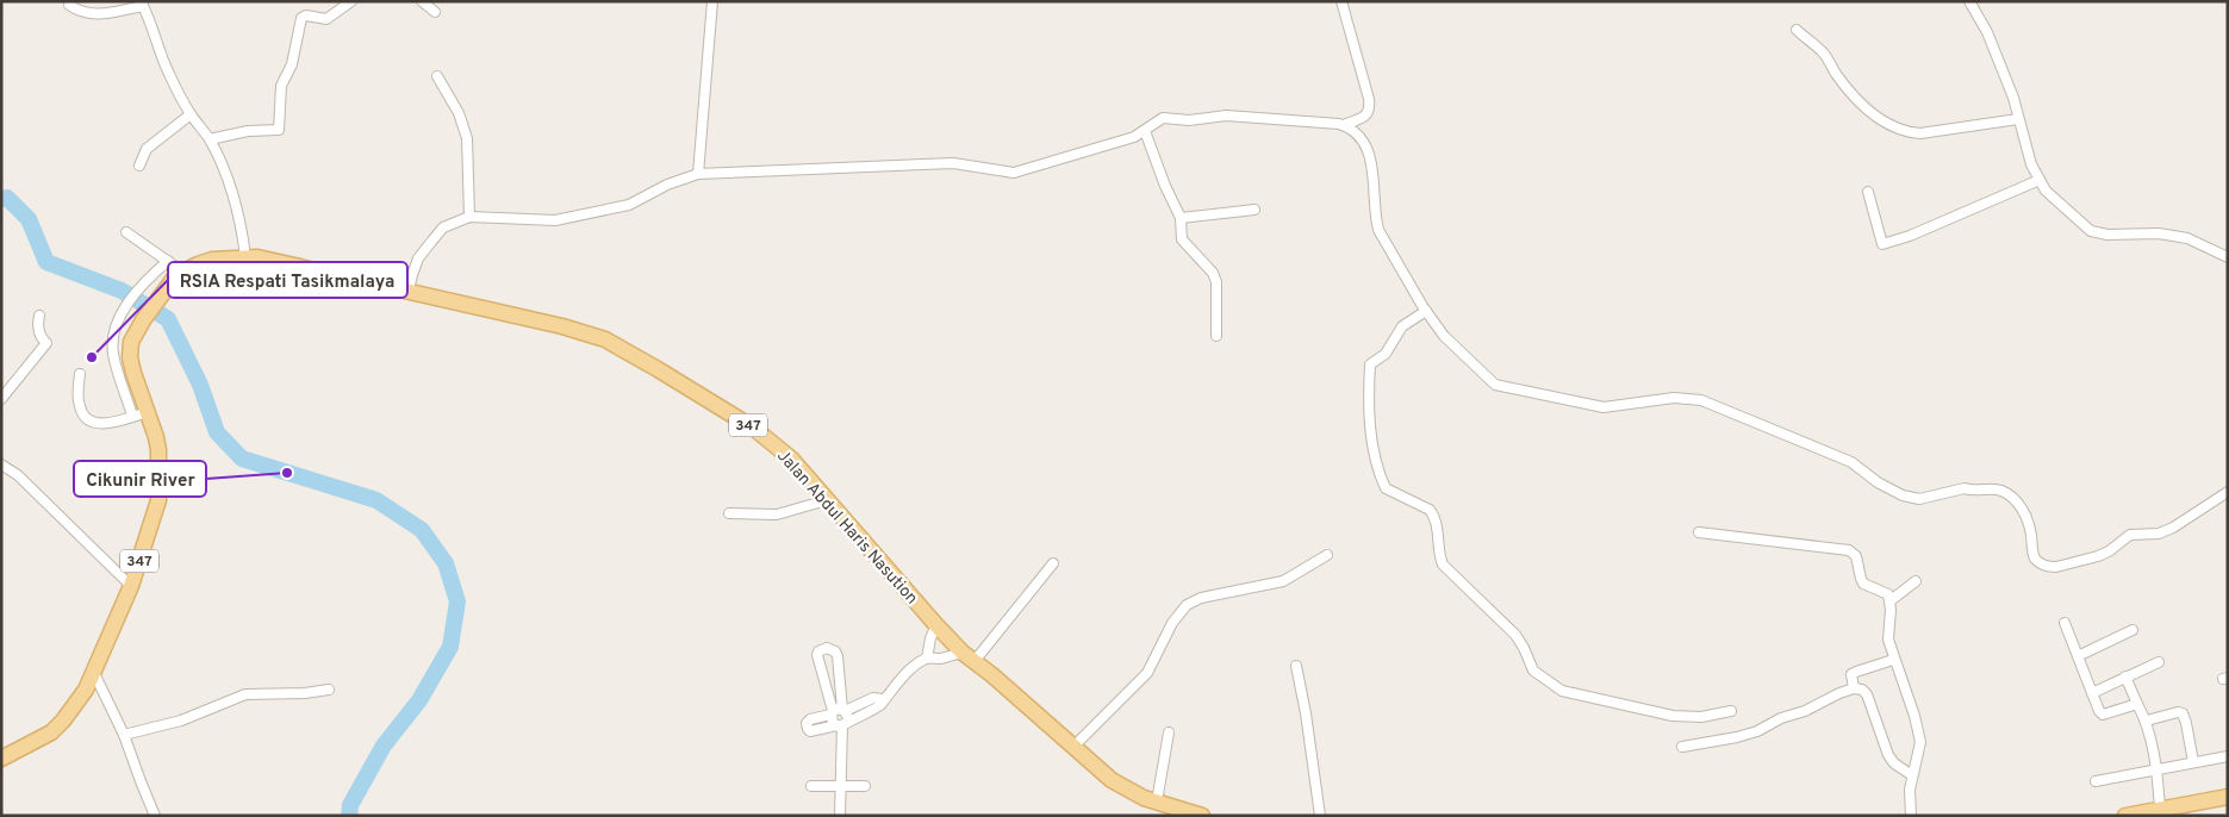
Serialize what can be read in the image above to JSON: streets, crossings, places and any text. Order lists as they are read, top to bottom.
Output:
{
  "streets": {
    "main road": ["347", "Jalan Abdul Haris Nasution"]
  },
  "crossings": [
    ["347", "Jalan Abdul Haris Nasution"]
  ],
  "places": ["RSIA Respati Tasikmalaya", "Cikunir River"]
}
